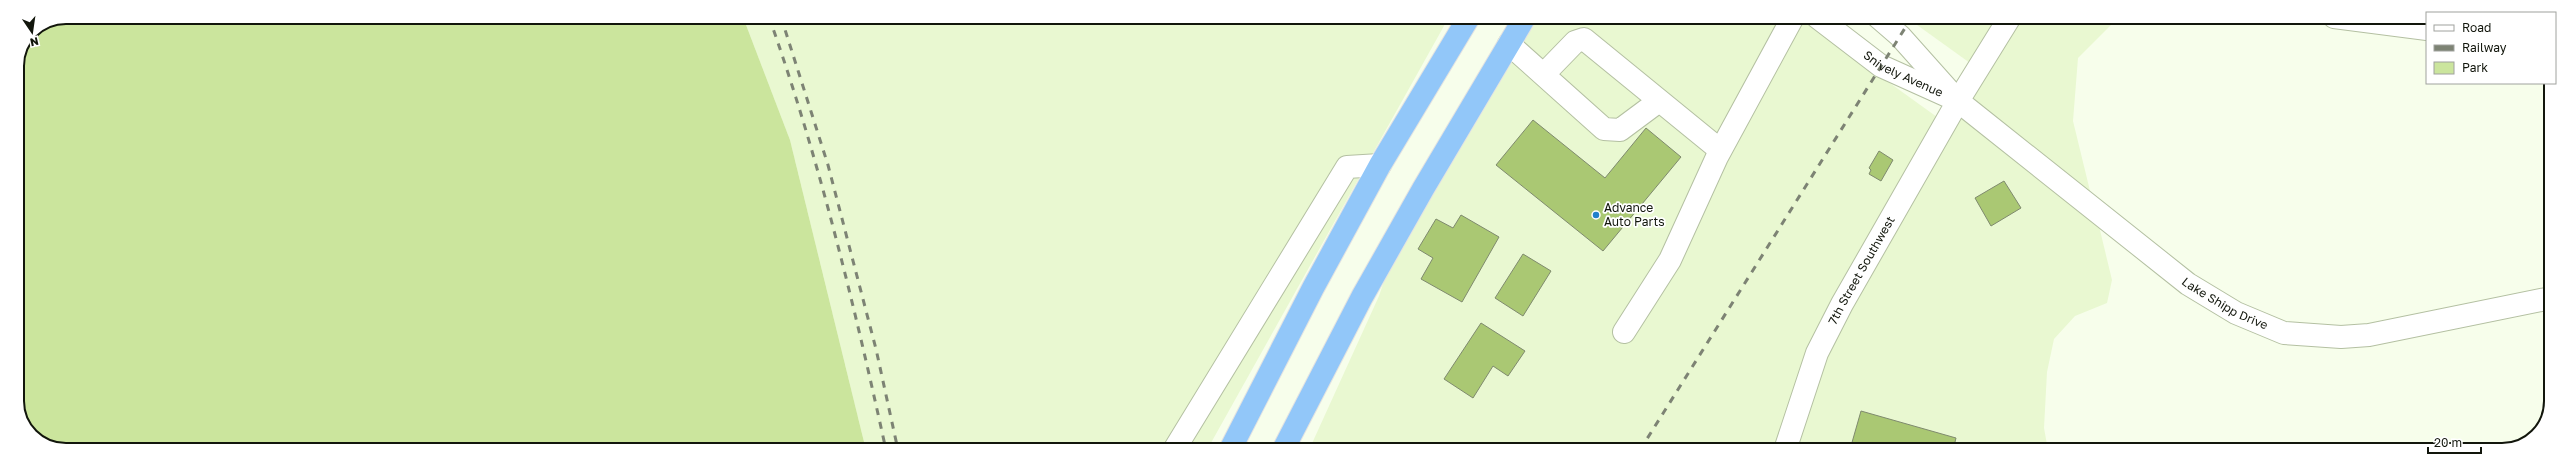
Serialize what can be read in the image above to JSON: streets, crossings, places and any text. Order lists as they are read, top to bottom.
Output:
{
  "streets": {
    "street": ["Snively Avenue", "7th Street Southwest", "Lake Shipp Drive"]
  },
  "crossings": [
    ["Snively Avenue", "7th Street Southwest"],
    ["Snively Avenue", "Lake Shipp Drive"],
    ["7th Street Southwest", "Lake Shipp Drive"]
  ],
  "places": ["Advance Auto Parts"],
  "legend": ["Road", "Railway", "Park"],
  "scale_bar": "20 m",
  "north": "bottom"
}
